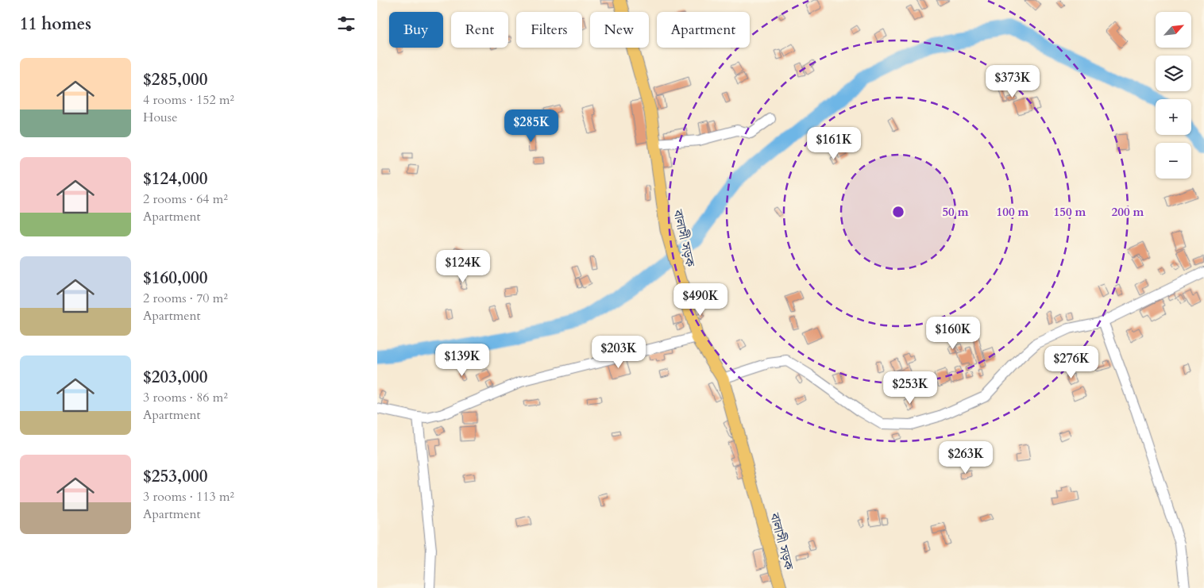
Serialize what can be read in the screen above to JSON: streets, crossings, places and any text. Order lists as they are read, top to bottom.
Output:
{
  "streets": {
    "main road": ["বালাসী সড়ক"]
  },
  "north": "top right",
  "page": {
    "heading": "11 homes",
    "map_buttons": ["+", "−"],
    "chip": [
      "Buy",
      "Rent",
      "Filters",
      "New",
      "Apartment"
    ],
    "list": [
      {
        "name": "$285,000",
        "note": "4 rooms · 152 m² · House"
      },
      {
        "name": "$124,000",
        "note": "2 rooms · 64 m² · Apartment"
      },
      {
        "name": "$160,000",
        "note": "2 rooms · 70 m² · Apartment"
      },
      {
        "name": "$203,000",
        "note": "3 rooms · 86 m² · Apartment"
      },
      {
        "name": "$253,000",
        "note": "3 rooms · 113 m² · Apartment"
      }
    ],
    "price": [
      "$373K",
      "$285K",
      "$161K",
      "$124K",
      "$490K",
      "$160K",
      "$203K",
      "$139K",
      "$276K",
      "$253K",
      "$263K"
    ]
  },
  "rings": [
    "50 m",
    "100 m",
    "150 m",
    "200 m"
  ]
}
